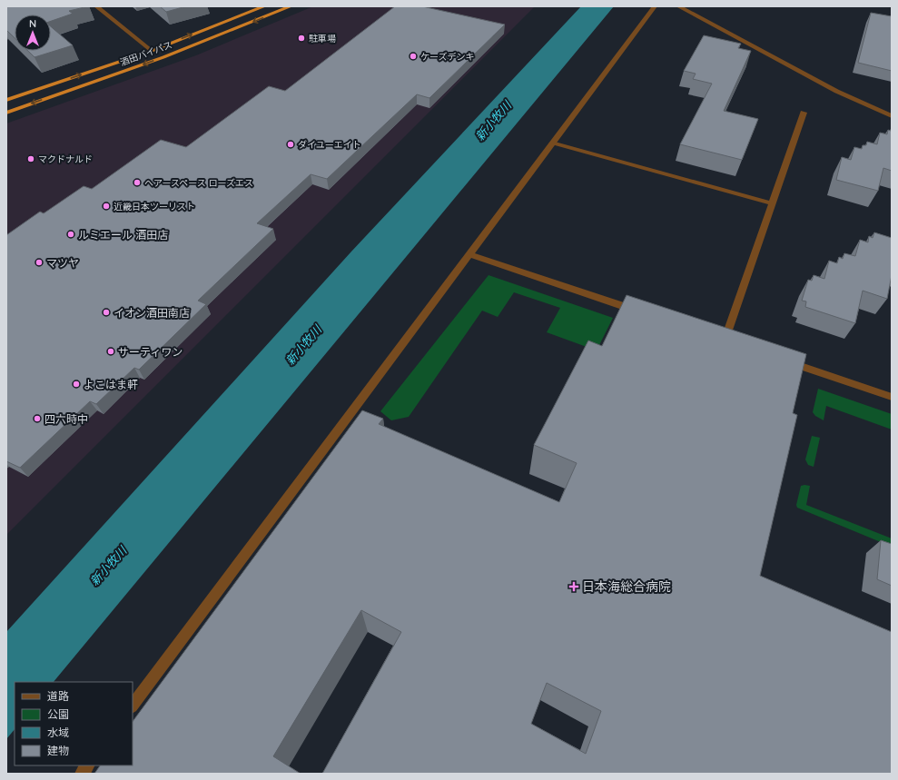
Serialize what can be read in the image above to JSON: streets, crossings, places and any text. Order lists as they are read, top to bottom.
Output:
{
  "streets": {
    "highway": ["酒田バイパス"]
  },
  "water": ["新小牧川"],
  "places": {
    "other": [
      "駐車場",
      "ケーズデンキ",
      "ダイユーエイト",
      "マクドナルド",
      "ヘアースペース ローズエス",
      "近畿日本ツーリスト",
      "ルミエール 酒田店",
      "マツヤ",
      "イオン酒田南店",
      "サーティワン",
      "よこはま軒",
      "四六時中"
    ],
    "health": ["日本海総合病院"]
  },
  "legend": [
    "道路",
    "公園",
    "水域",
    "建物"
  ],
  "north": "top"
}
